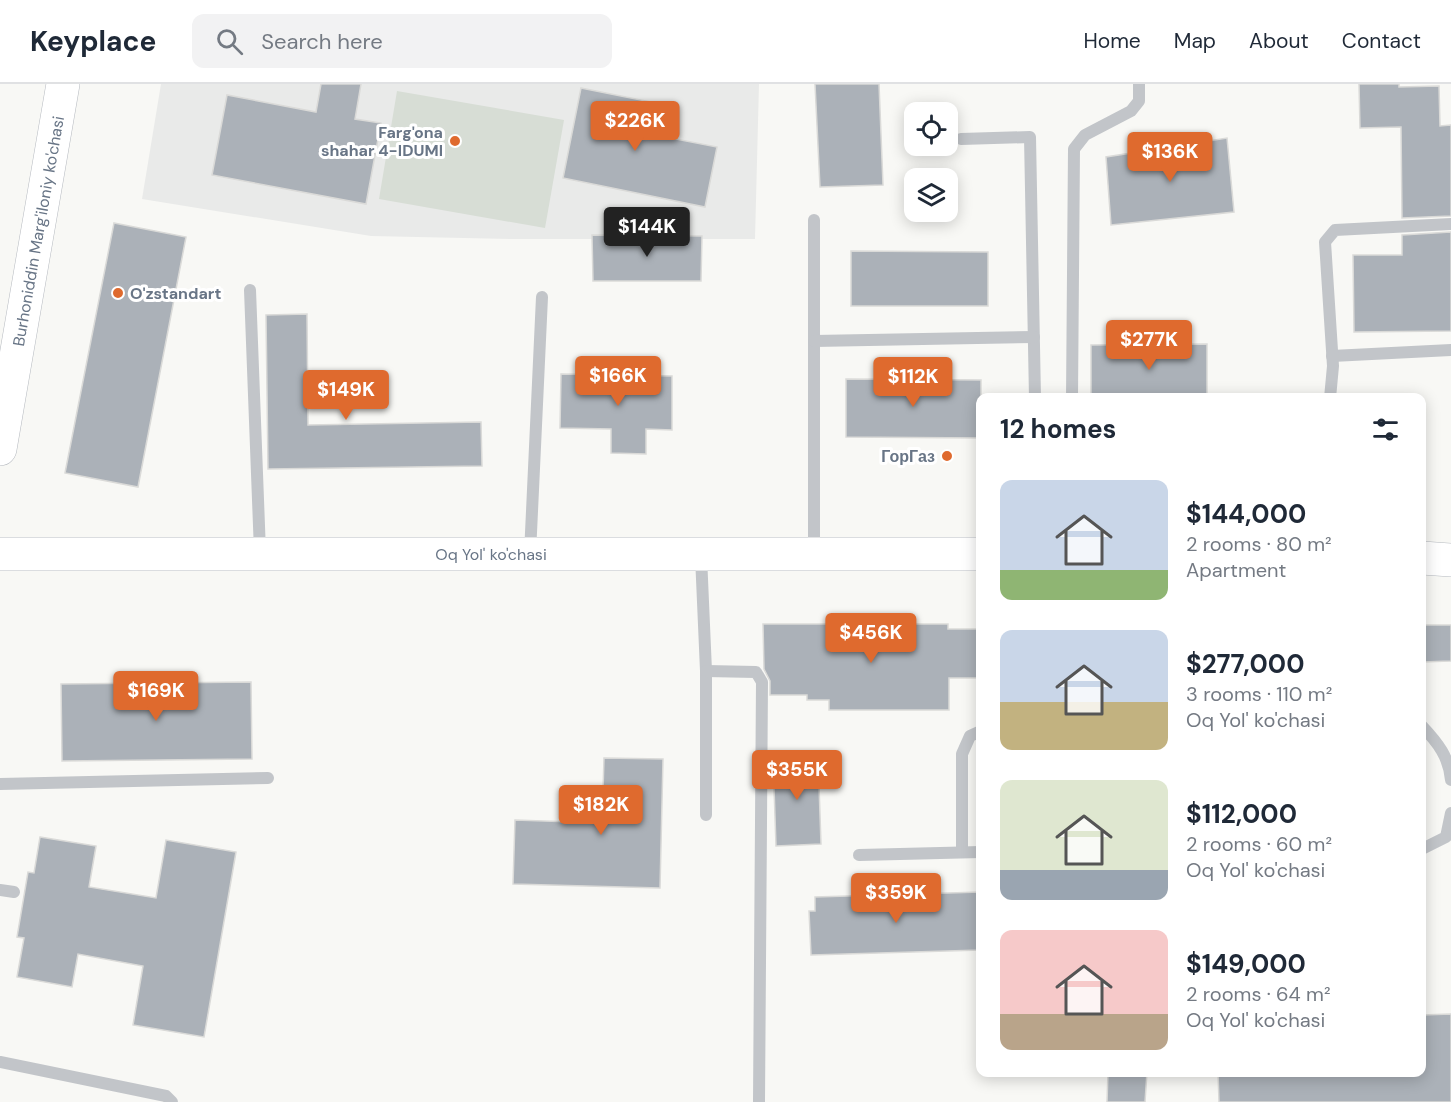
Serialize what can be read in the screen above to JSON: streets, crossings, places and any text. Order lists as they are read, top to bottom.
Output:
{
  "streets": {
    "street": ["Burhoniddin Marg'iloniy ko'chasi", "Oq Yol' ko'chasi"]
  },
  "places": ["Farg'ona shahar 4-IDUMI", "O'zstandart", "ГорГаз"],
  "page": {
    "header": "Keyplace",
    "search": "Search here",
    "nav": [
      "Home",
      "Map",
      "About",
      "Contact"
    ],
    "price": [
      "$226K",
      "$136K",
      "$144K",
      "$277K",
      "$166K",
      "$112K",
      "$149K",
      "$456K",
      "$169K",
      "$355K",
      "$182K",
      "$359K"
    ],
    "heading": "12 homes",
    "list": [
      {
        "name": "$144,000",
        "note": "2 rooms · 80 m² · Apartment"
      },
      {
        "name": "$277,000",
        "note": "3 rooms · 110 m² · Oq Yol' ko'chasi"
      },
      {
        "name": "$112,000",
        "note": "2 rooms · 60 m² · Oq Yol' ko'chasi"
      },
      {
        "name": "$149,000",
        "note": "2 rooms · 64 m² · Oq Yol' ko'chasi"
      }
    ]
  }
}
